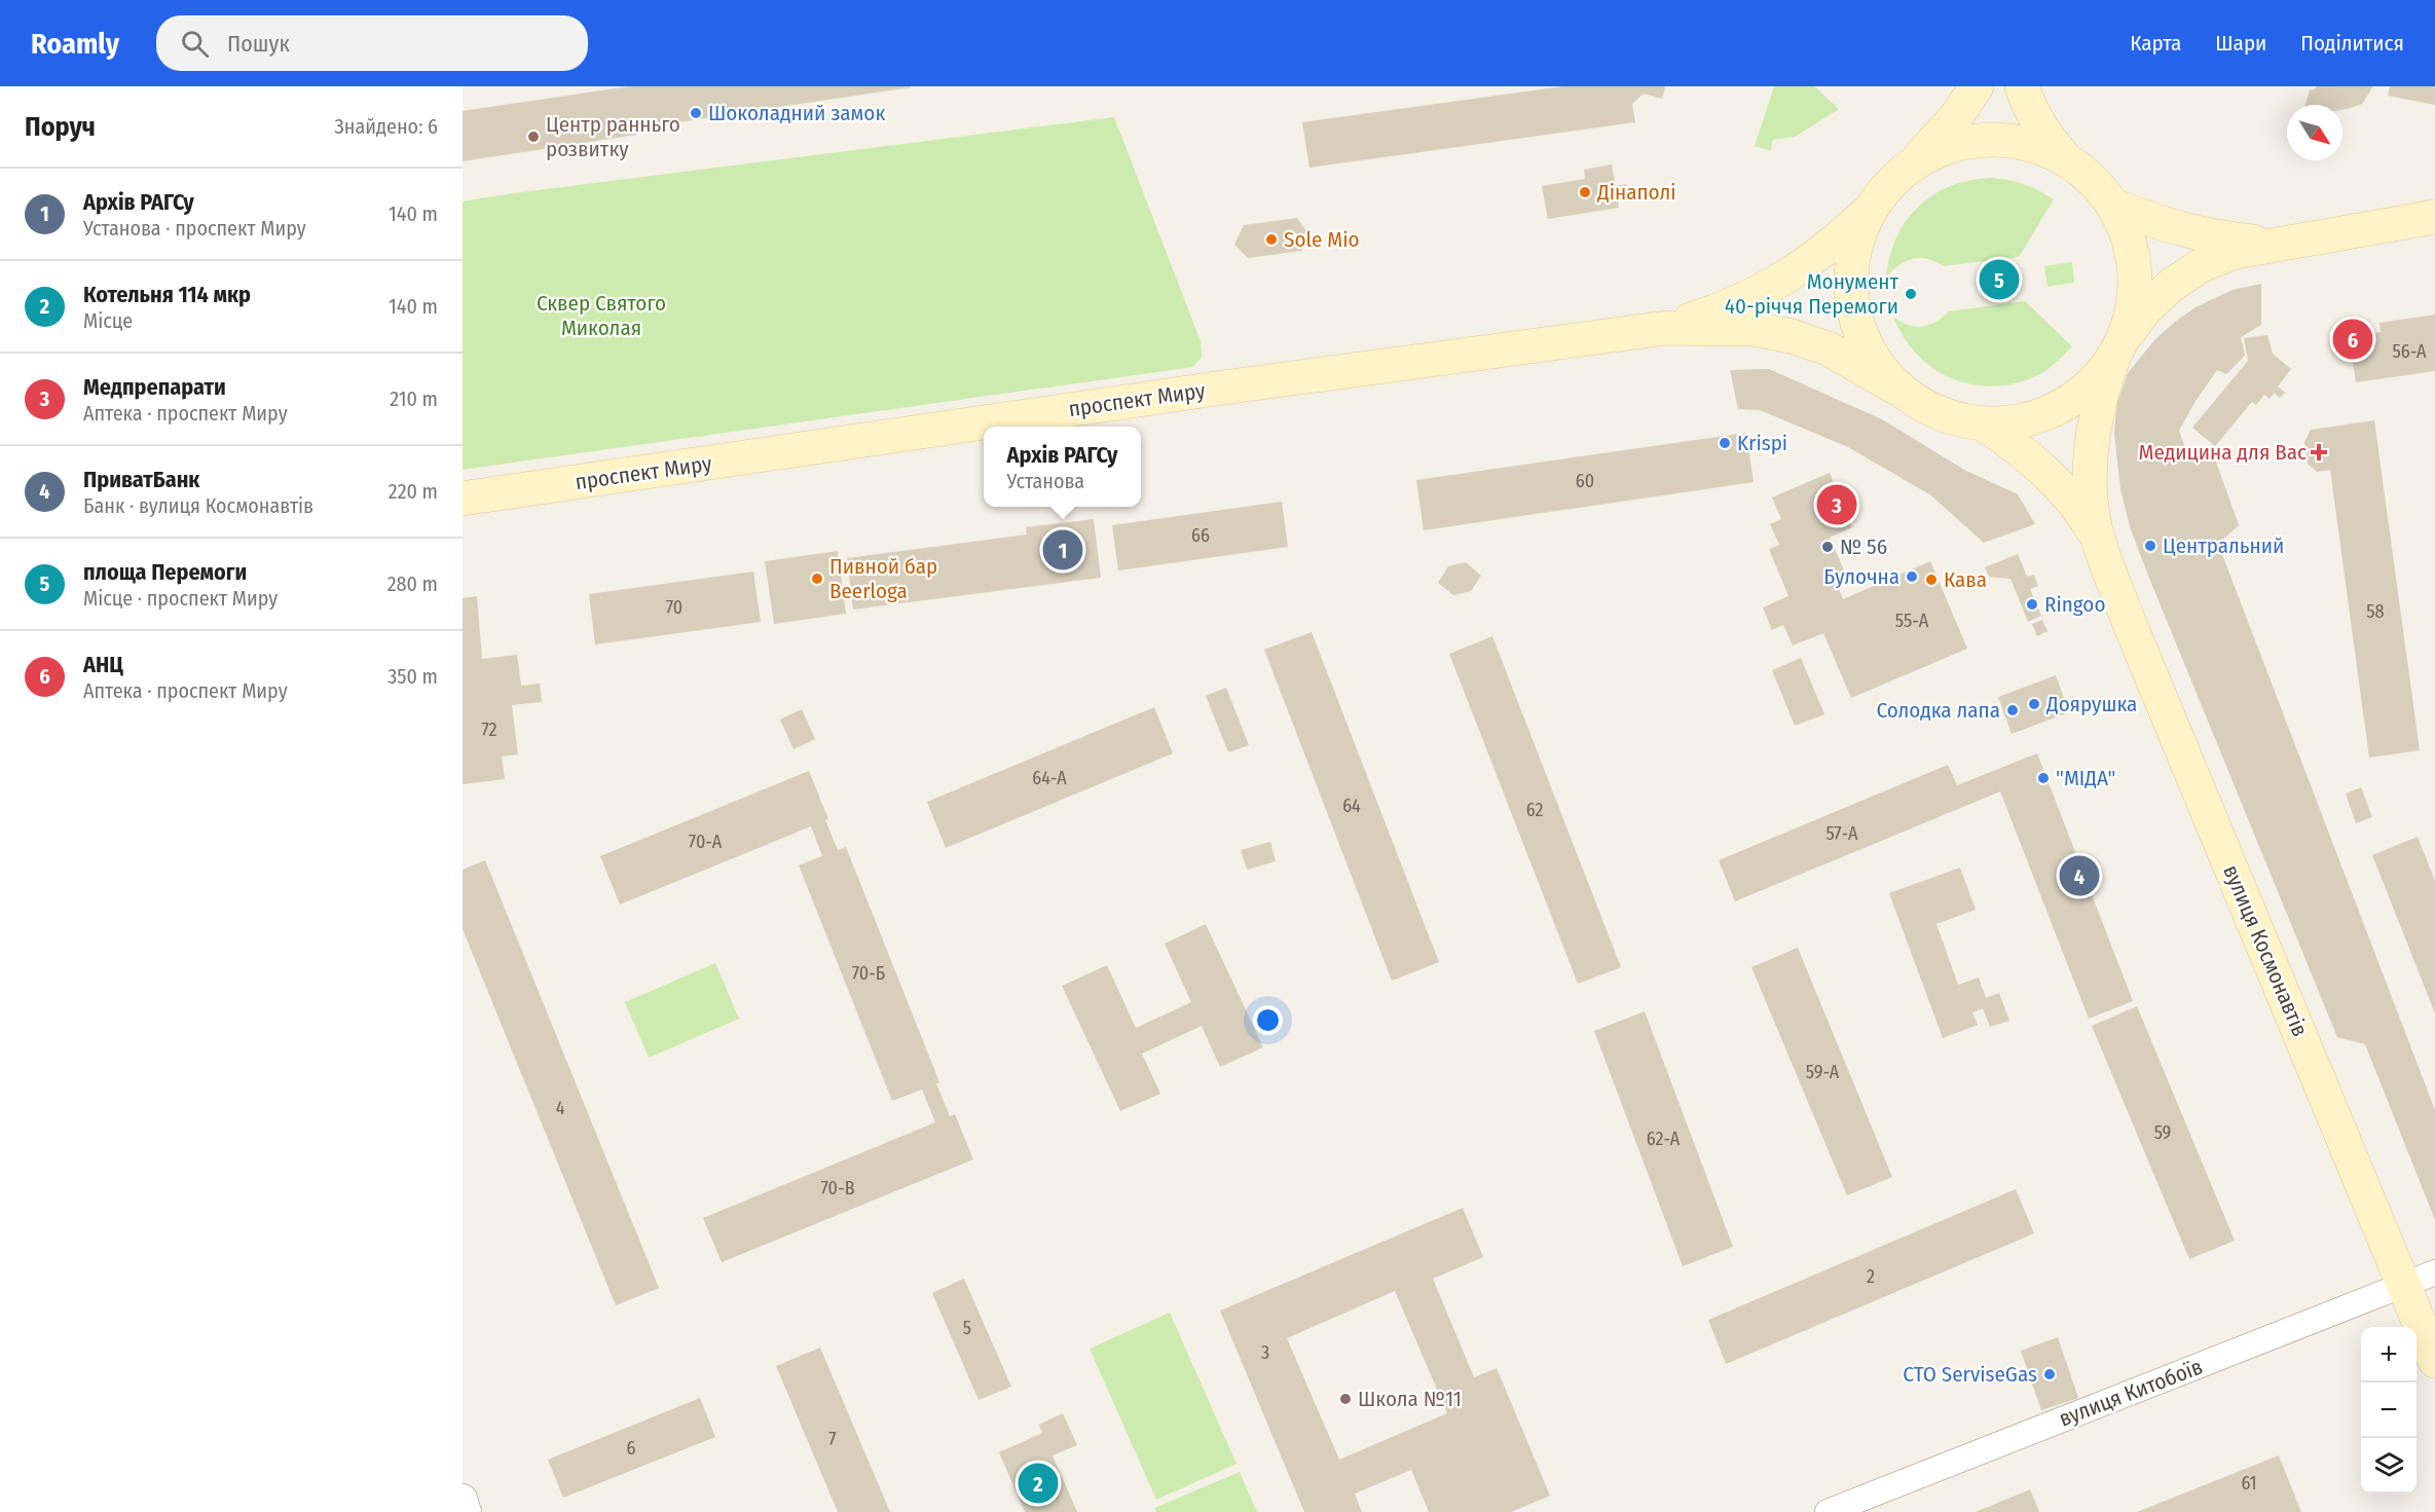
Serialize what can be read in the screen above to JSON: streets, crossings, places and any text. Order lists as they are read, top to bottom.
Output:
{
  "streets": {
    "main road": ["проспект Миру", "вулиця Космонавтів"],
    "street": ["вулиця Китобоїв"]
  },
  "crossings": [
    ["вулиця Космонавтів", "вулиця Китобоїв"]
  ],
  "parks": ["Сквер Святого Миколая"],
  "places": {
    "other": [
      "Шоколадний замок",
      "Центр ранньго розвитку",
      "Дінаполі",
      "Sole Mio",
      "Монумент 40-річчя Перемоги",
      "Krispi",
      "Центральний",
      "№ 56",
      "Булочна",
      "Пивной бар Beerloga",
      "Кава",
      "Ringoo",
      "Доярушка",
      "Солодка лапа",
      "\"МІДА\"",
      "СТО ServiseGas",
      "Школа №11"
    ],
    "health": ["Медицина для Вас"]
  },
  "house_numbers": [
    "56-А",
    "60",
    "66",
    "70",
    "58",
    "55-А",
    "72",
    "64-А",
    "64",
    "62",
    "57-А",
    "70-А",
    "70-Б",
    "59-А",
    "4",
    "59",
    "62-А",
    "70-В",
    "2",
    "5",
    "3",
    "7",
    "6",
    "61"
  ],
  "north": "bottom right",
  "page": {
    "header": "Roamly",
    "search": "Пошук",
    "nav": ["Карта", "Шари", "Поділитися"],
    "heading": ["Поруч", "Знайдено: 6"],
    "list": [
      {
        "mark": "1",
        "name": "Архів РАГСу",
        "note": "Установа · проспект Миру",
        "value": "140 m"
      },
      {
        "mark": "2",
        "name": "Котельня 114 мкр",
        "note": "Місце",
        "value": "140 m"
      },
      {
        "mark": "3",
        "name": "Медпрепарати",
        "note": "Аптека · проспект Миру",
        "value": "210 m"
      },
      {
        "mark": "4",
        "name": "ПриватБанк",
        "note": "Банк · вулиця Космонавтів",
        "value": "220 m"
      },
      {
        "mark": "5",
        "name": "площа Перемоги",
        "note": "Місце · проспект Миру",
        "value": "280 m"
      },
      {
        "mark": "6",
        "name": "АНЦ",
        "note": "Аптека · проспект Миру",
        "value": "350 m"
      }
    ],
    "pins": [
      "5",
      "6",
      "3",
      "1",
      "4",
      "2"
    ],
    "popup": ["Архів РАГСу", "Установа"],
    "map_buttons": ["+", "−"]
  }
}
